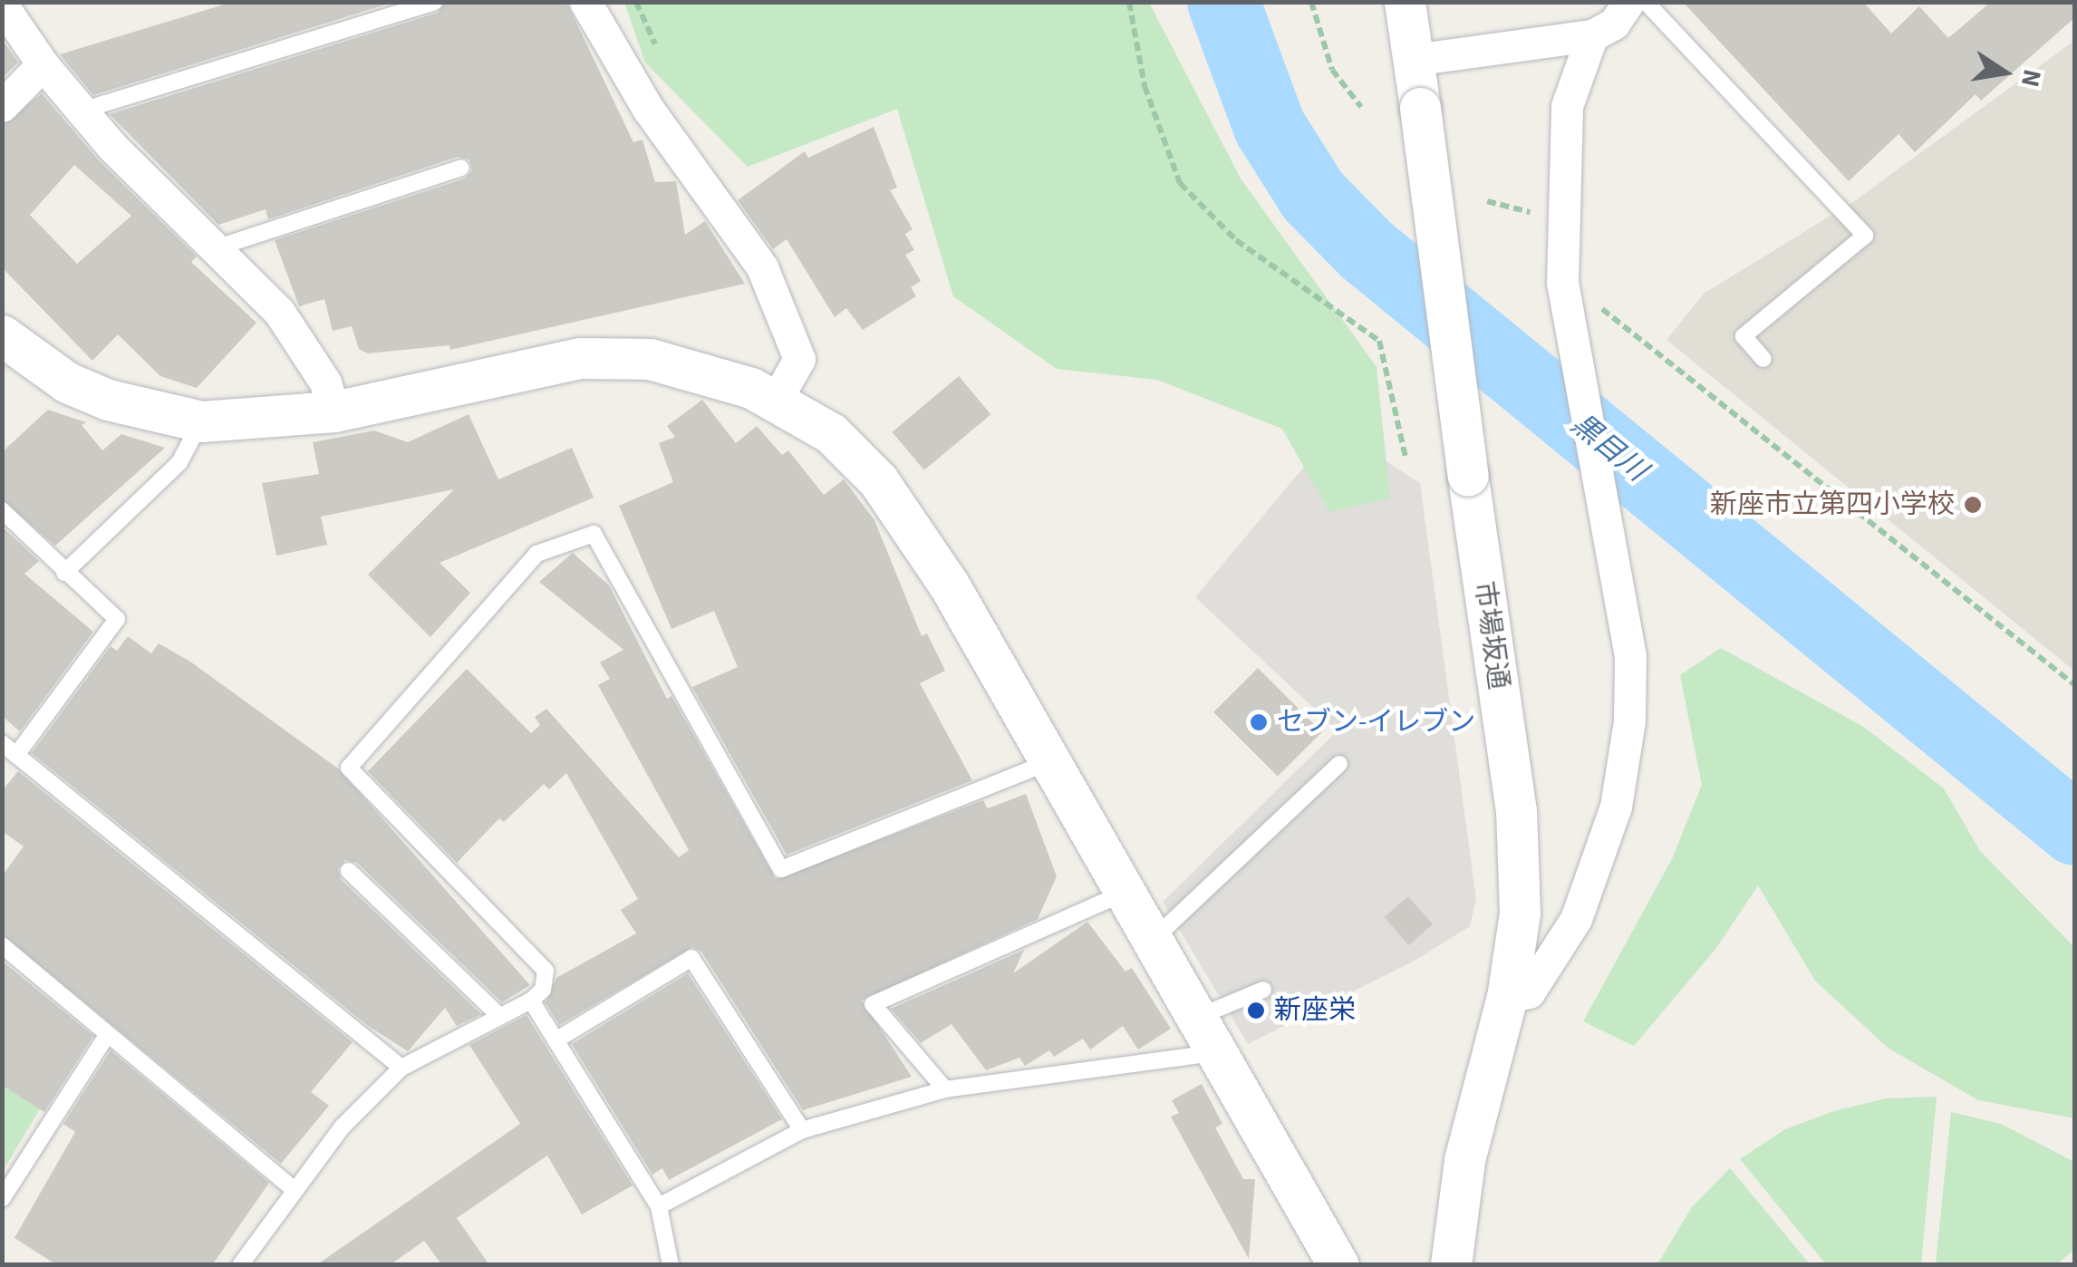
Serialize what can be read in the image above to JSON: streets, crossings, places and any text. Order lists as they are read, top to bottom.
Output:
{
  "streets": {
    "street": ["市場坂通"]
  },
  "water": ["黒目川"],
  "places": ["新座市立第四小学校", "セブン-イレブン", "新座栄"],
  "north": "right"
}
